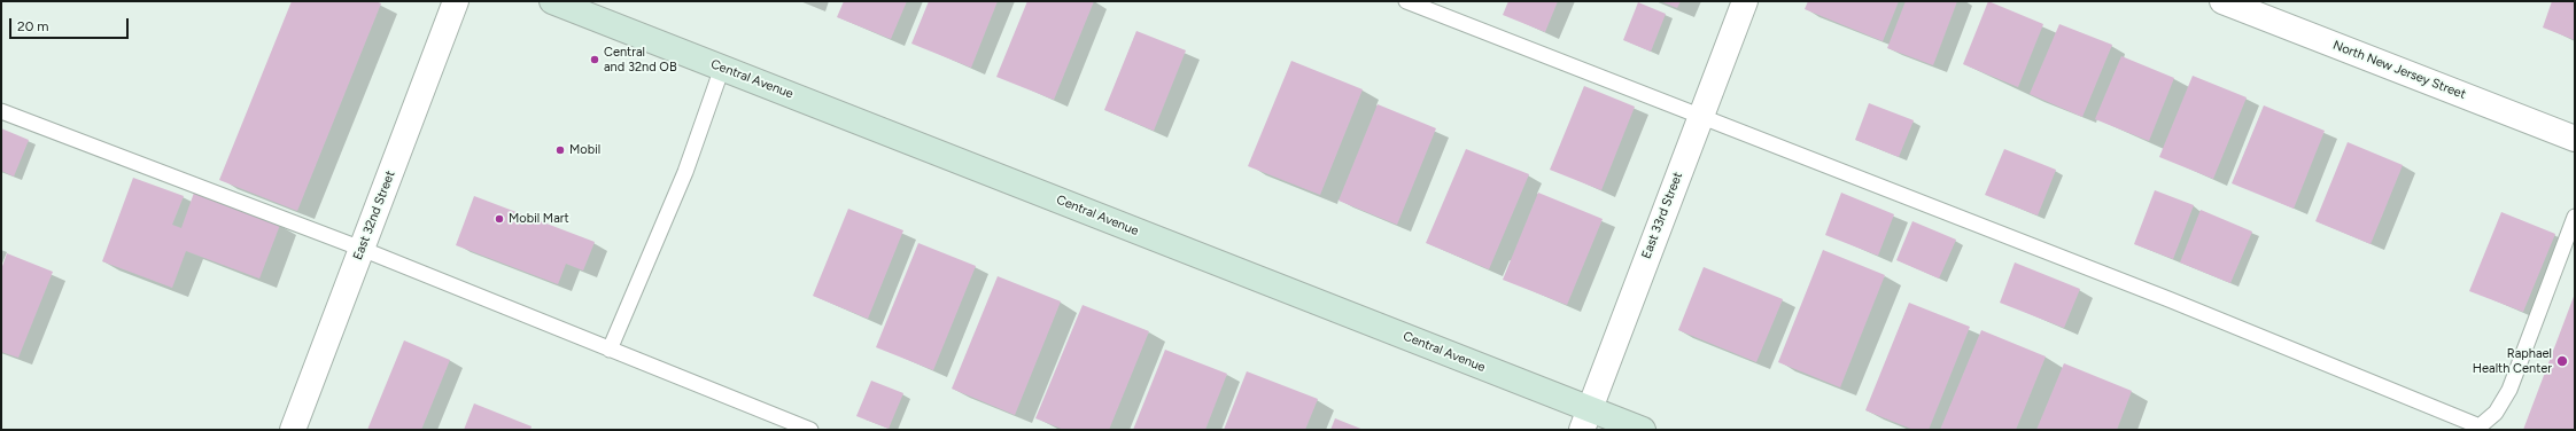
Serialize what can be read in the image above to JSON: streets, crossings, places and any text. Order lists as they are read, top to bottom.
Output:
{
  "streets": {
    "main road": ["Central Avenue"],
    "street": ["North New Jersey Street", "East 32nd Street", "East 33rd Street"]
  },
  "crossings": [
    ["Central Avenue", "East 33rd Street"]
  ],
  "places": [
    "Central and 32nd OB",
    "Mobil",
    "Mobil Mart",
    "Raphael Health Center"
  ],
  "scale_bar": "20 m"
}
